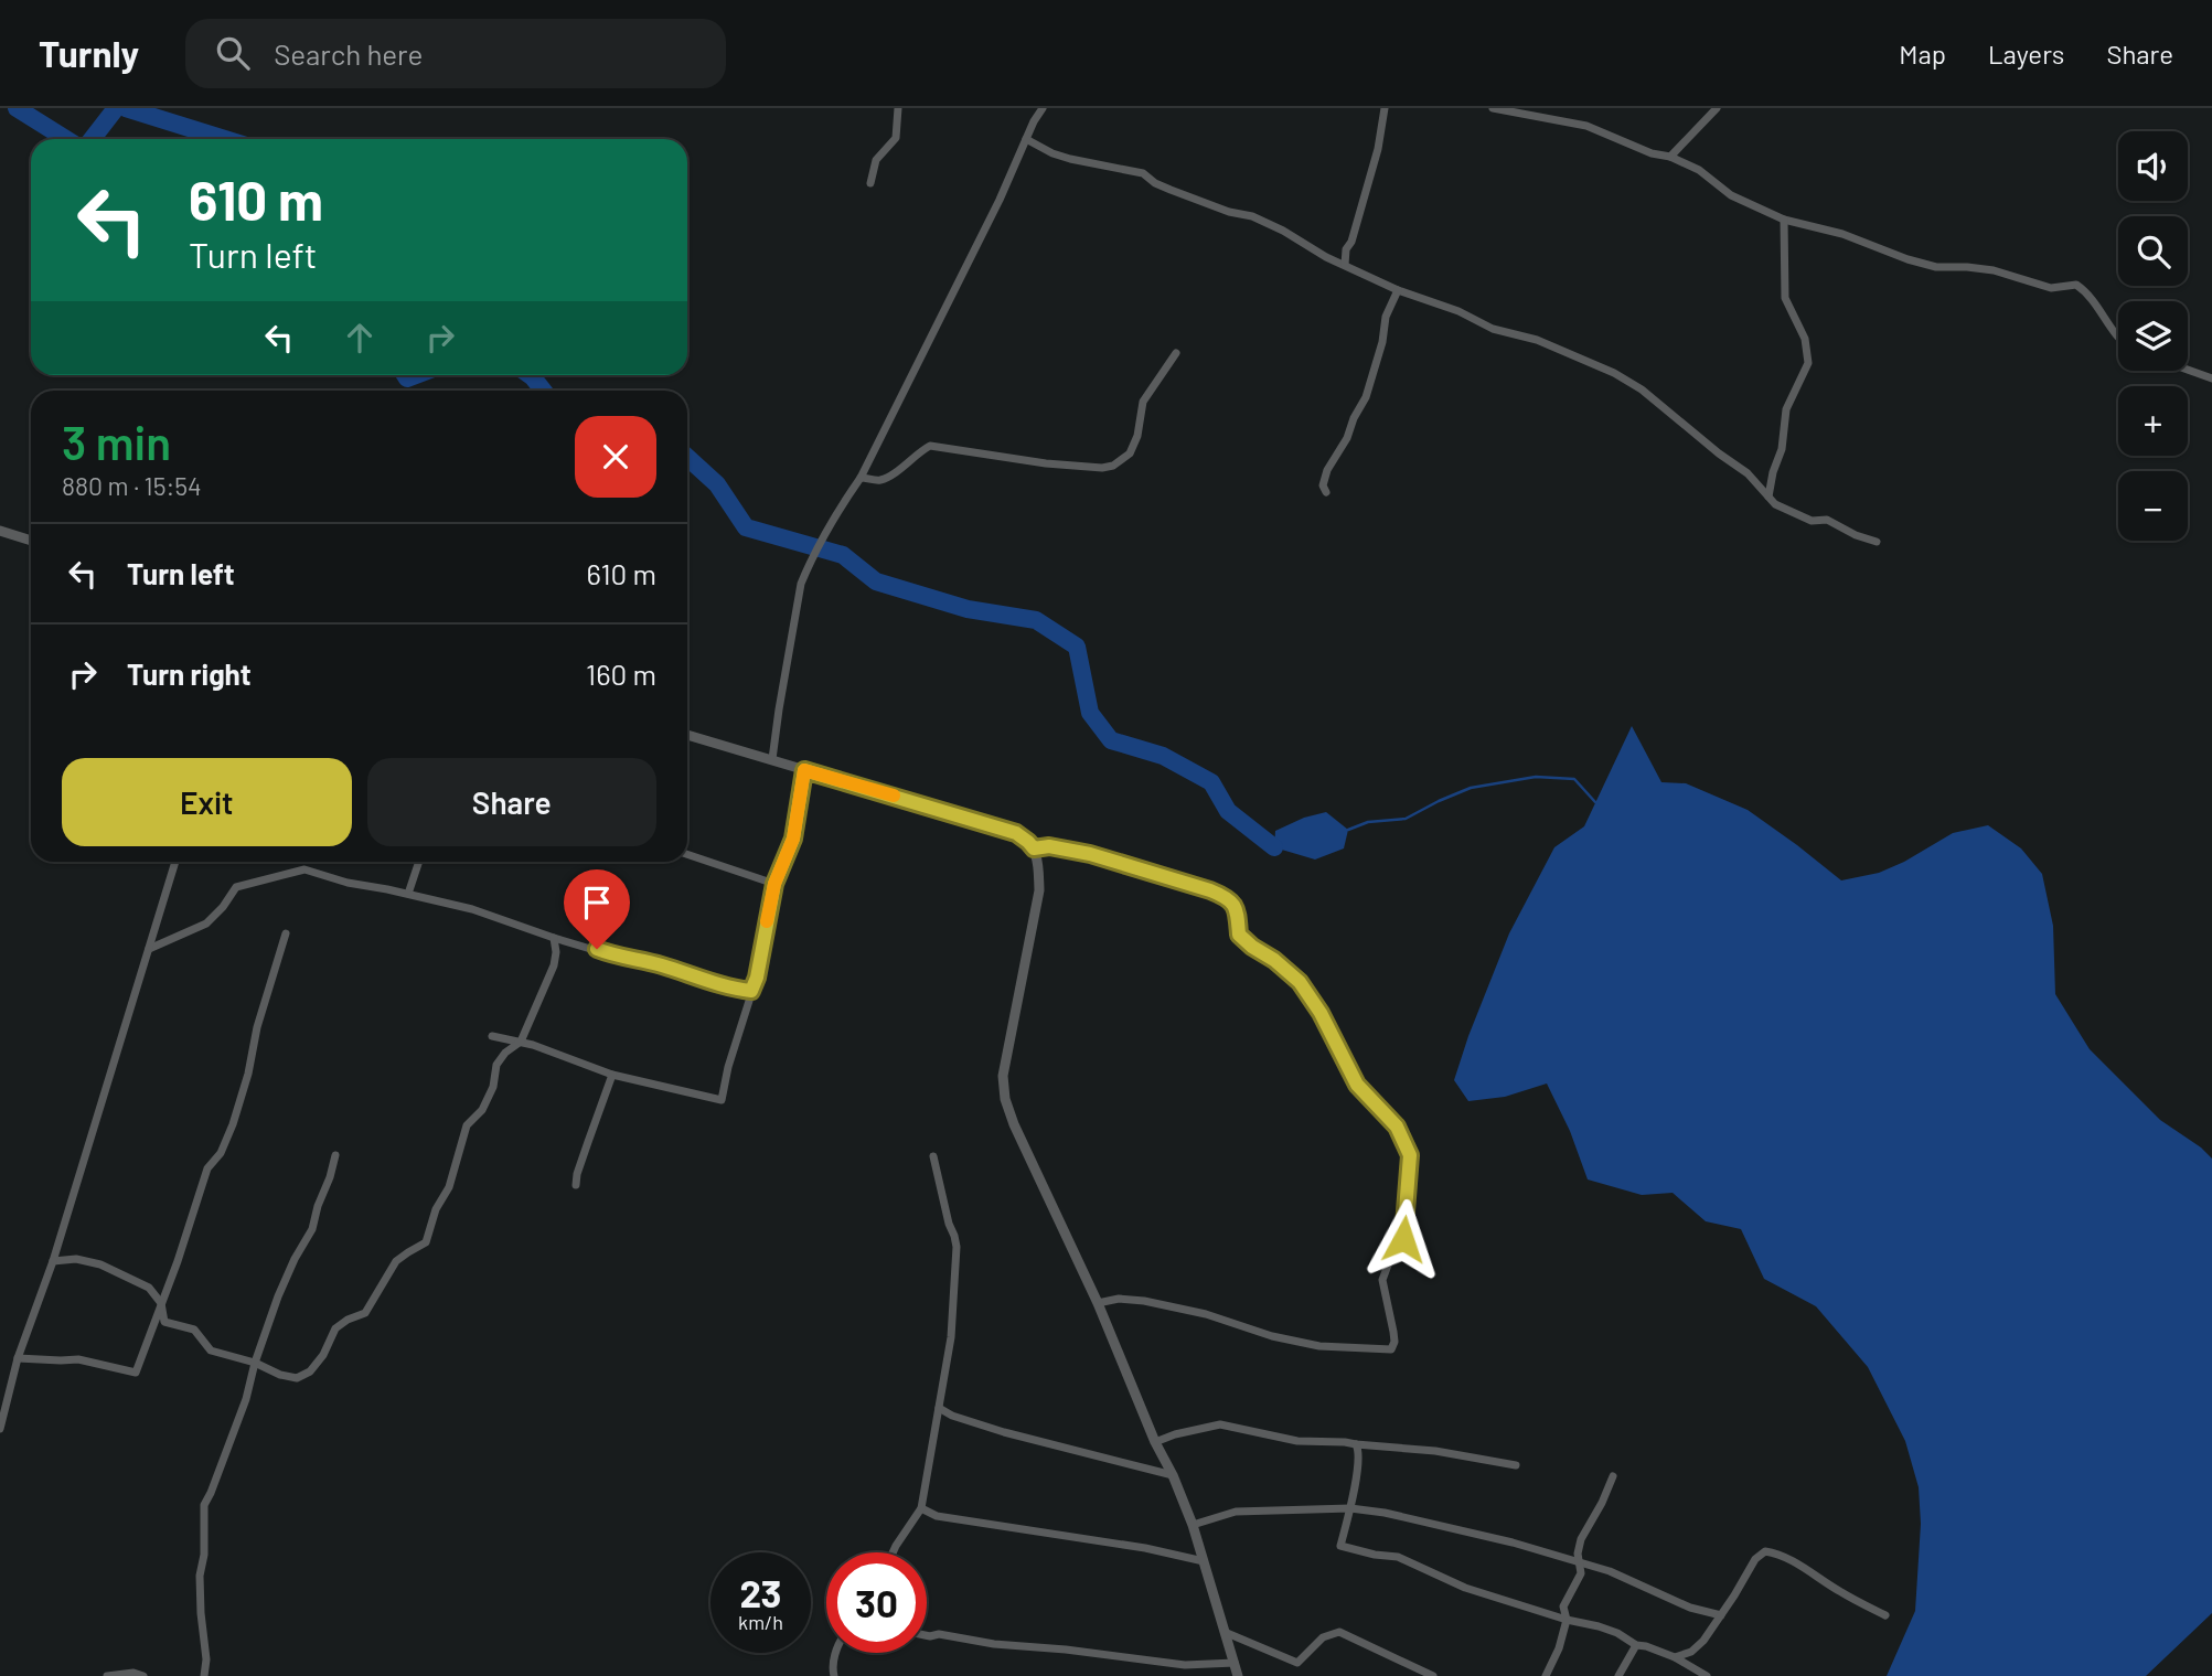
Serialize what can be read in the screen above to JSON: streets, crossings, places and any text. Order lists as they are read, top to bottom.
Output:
{
  "page": {
    "header": "Turnly",
    "search": "Search here",
    "nav": ["Map", "Layers", "Share"],
    "map_buttons": ["+", "−"],
    "turn": ["610 m", "Turn left"],
    "heading": ["3 min", "880 m · 15:54"],
    "list": [
      {
        "name": "Turn left",
        "value": "610 m"
      },
      {
        "name": "Turn right",
        "value": "160 m"
      }
    ],
    "buttons": ["Exit", "Share"],
    "speed": "23 km/h",
    "limit": "30"
  }
}
